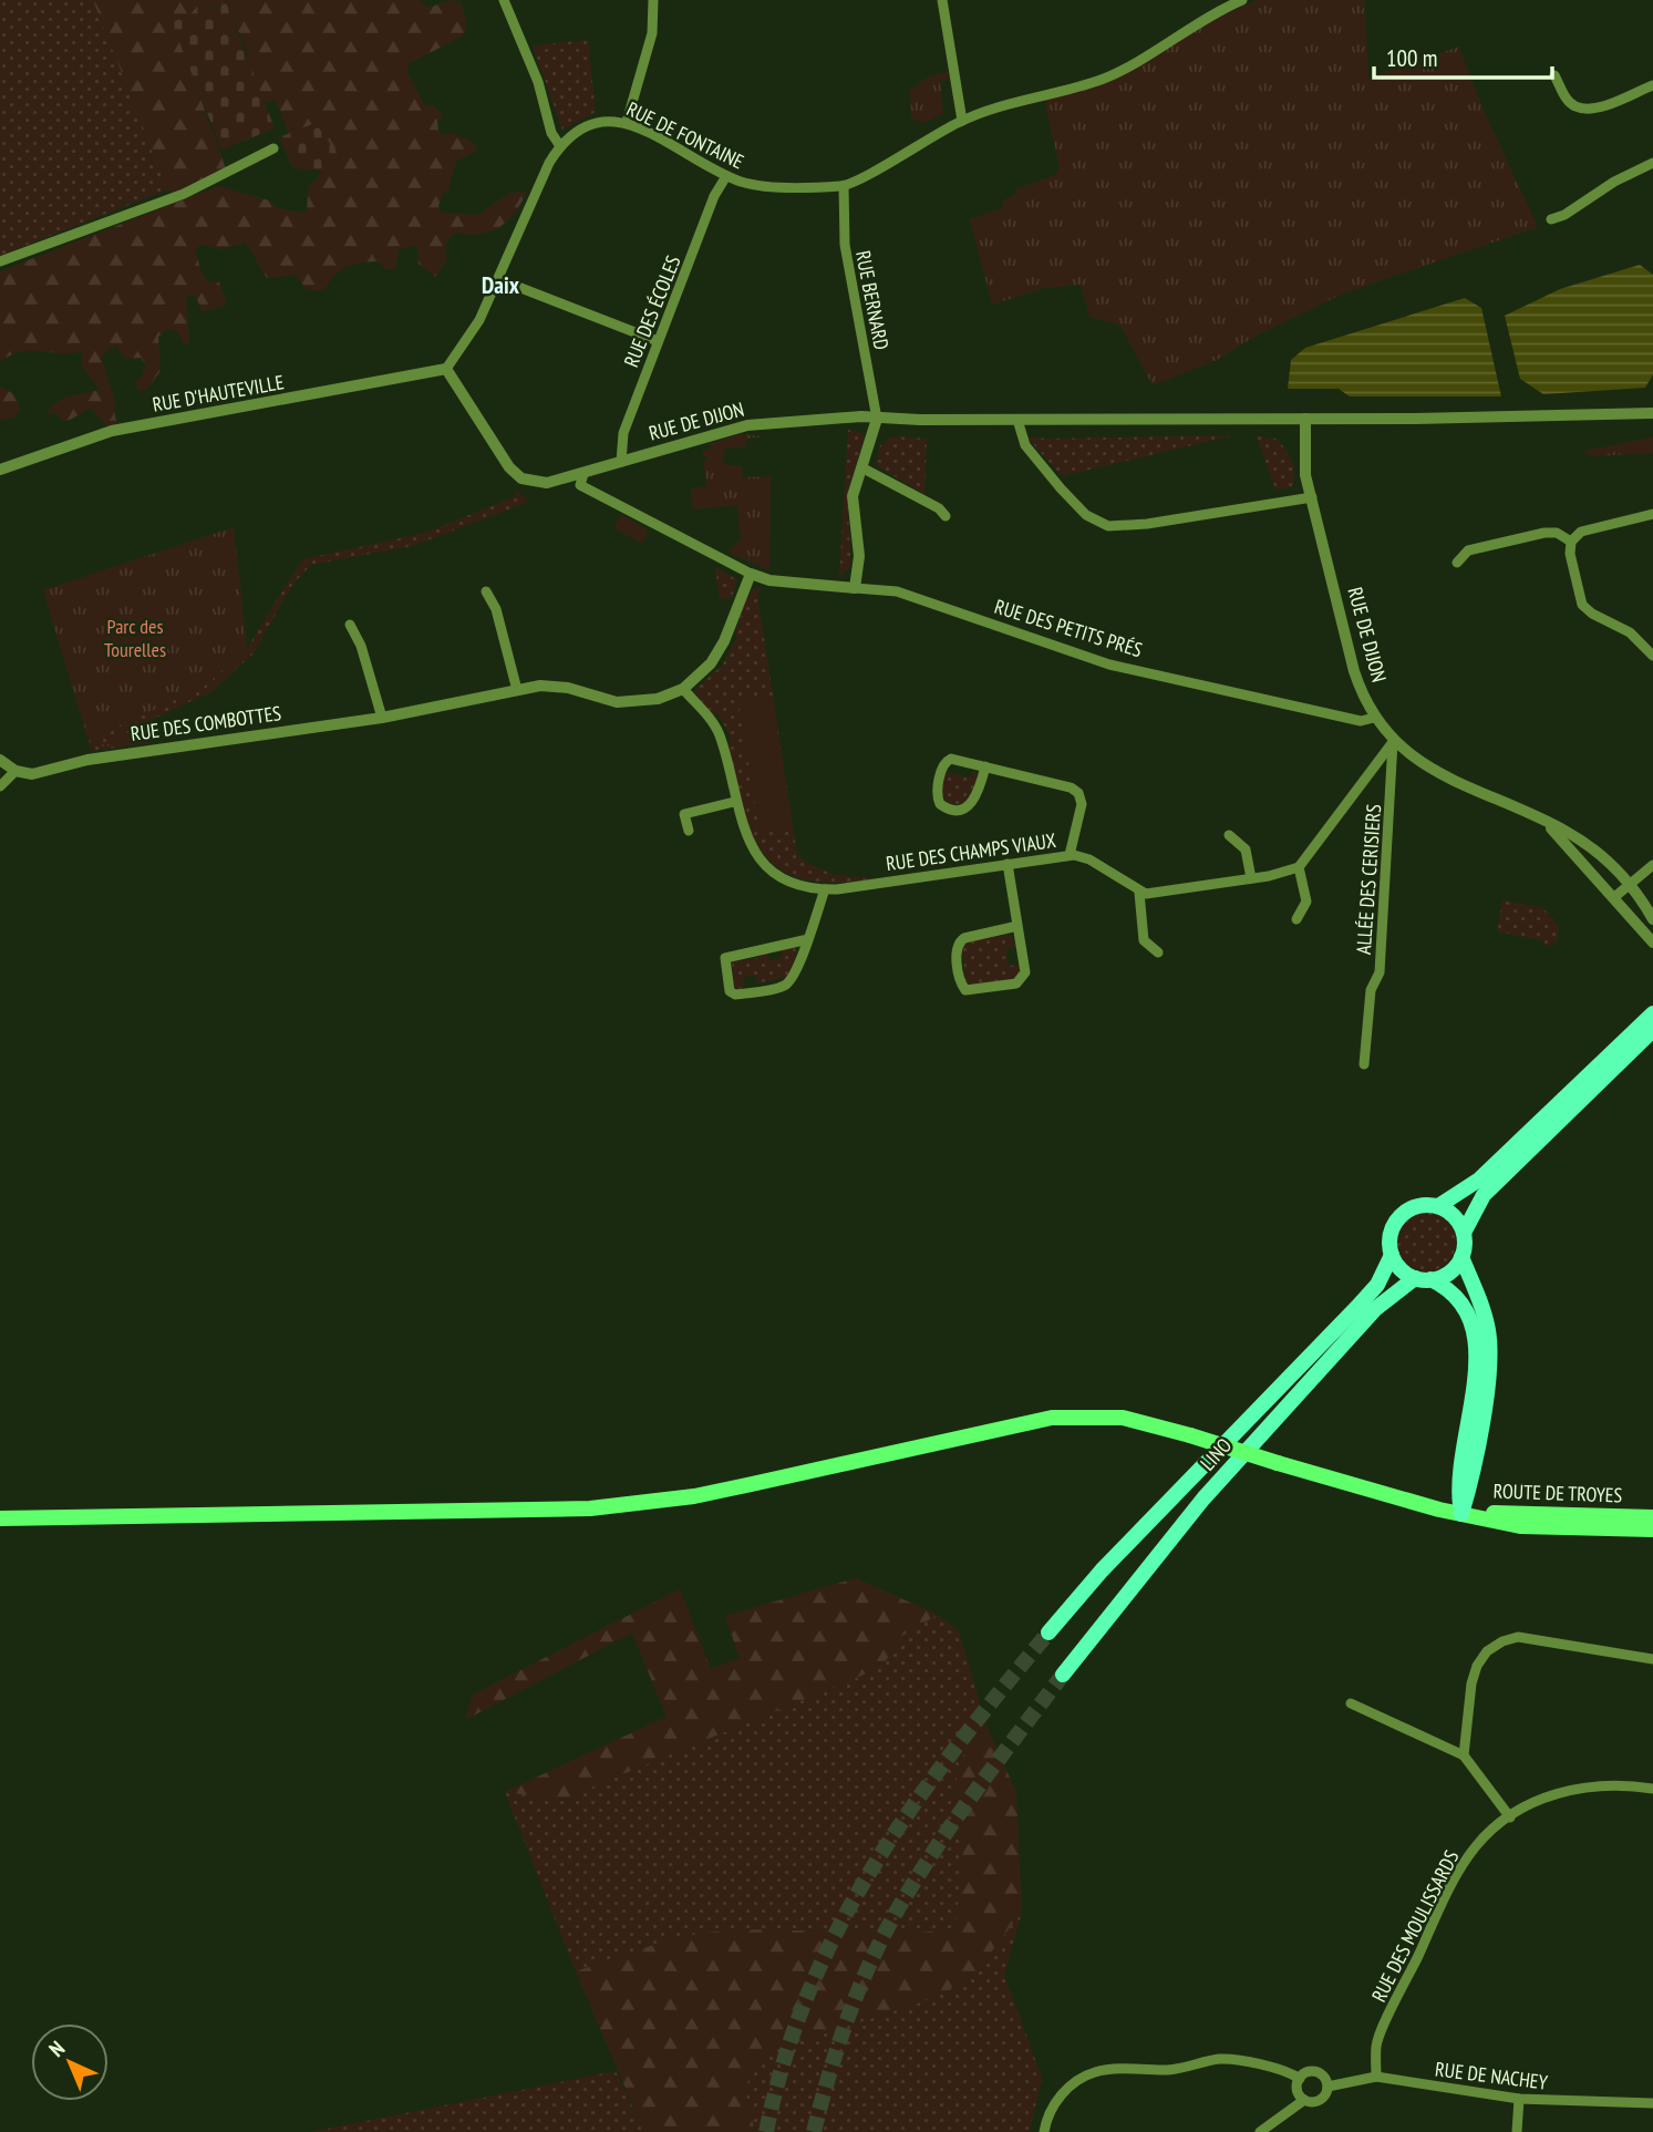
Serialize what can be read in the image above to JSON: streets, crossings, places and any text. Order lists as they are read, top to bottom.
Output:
{
  "streets": {
    "highway": ["LINO"],
    "main road": ["ROUTE DE TROYES"],
    "street": [
      "RUE DE FONTAINE",
      "RUE BERNARD",
      "RUE DES ÉCOLES",
      "RUE D'HAUTEVILLE",
      "RUE DE DIJON",
      "RUE DES PETITS PRÉS",
      "RUE DES COMBOTTES",
      "RUE DES CHAMPS VIAUX",
      "ALLÉE DES CERISIERS",
      "RUE DES MOULISSARDS",
      "RUE DE NACHEY"
    ]
  },
  "crossings": [
    ["RUE DE FONTAINE", "RUE BERNARD"],
    ["RUE DE FONTAINE", "RUE DES ÉCOLES"],
    ["RUE DE FONTAINE", "RUE D'HAUTEVILLE"],
    ["RUE DE FONTAINE", "RUE DE DIJON"],
    ["RUE BERNARD", "RUE DE DIJON"],
    ["RUE DES ÉCOLES", "RUE DE DIJON"],
    ["RUE D'HAUTEVILLE", "RUE DE DIJON"],
    ["RUE DE DIJON", "RUE DES PETITS PRÉS"],
    ["RUE DE DIJON", "ALLÉE DES CERISIERS"],
    ["RUE DES PETITS PRÉS", "RUE DES COMBOTTES"],
    ["RUE DES COMBOTTES", "RUE DES CHAMPS VIAUX"],
    ["RUE DES MOULISSARDS", "RUE DE NACHEY"]
  ],
  "districts": ["Daix"],
  "parks": ["Parc des Tourelles"],
  "scale_bar": "100 m",
  "north": "top left"
}
